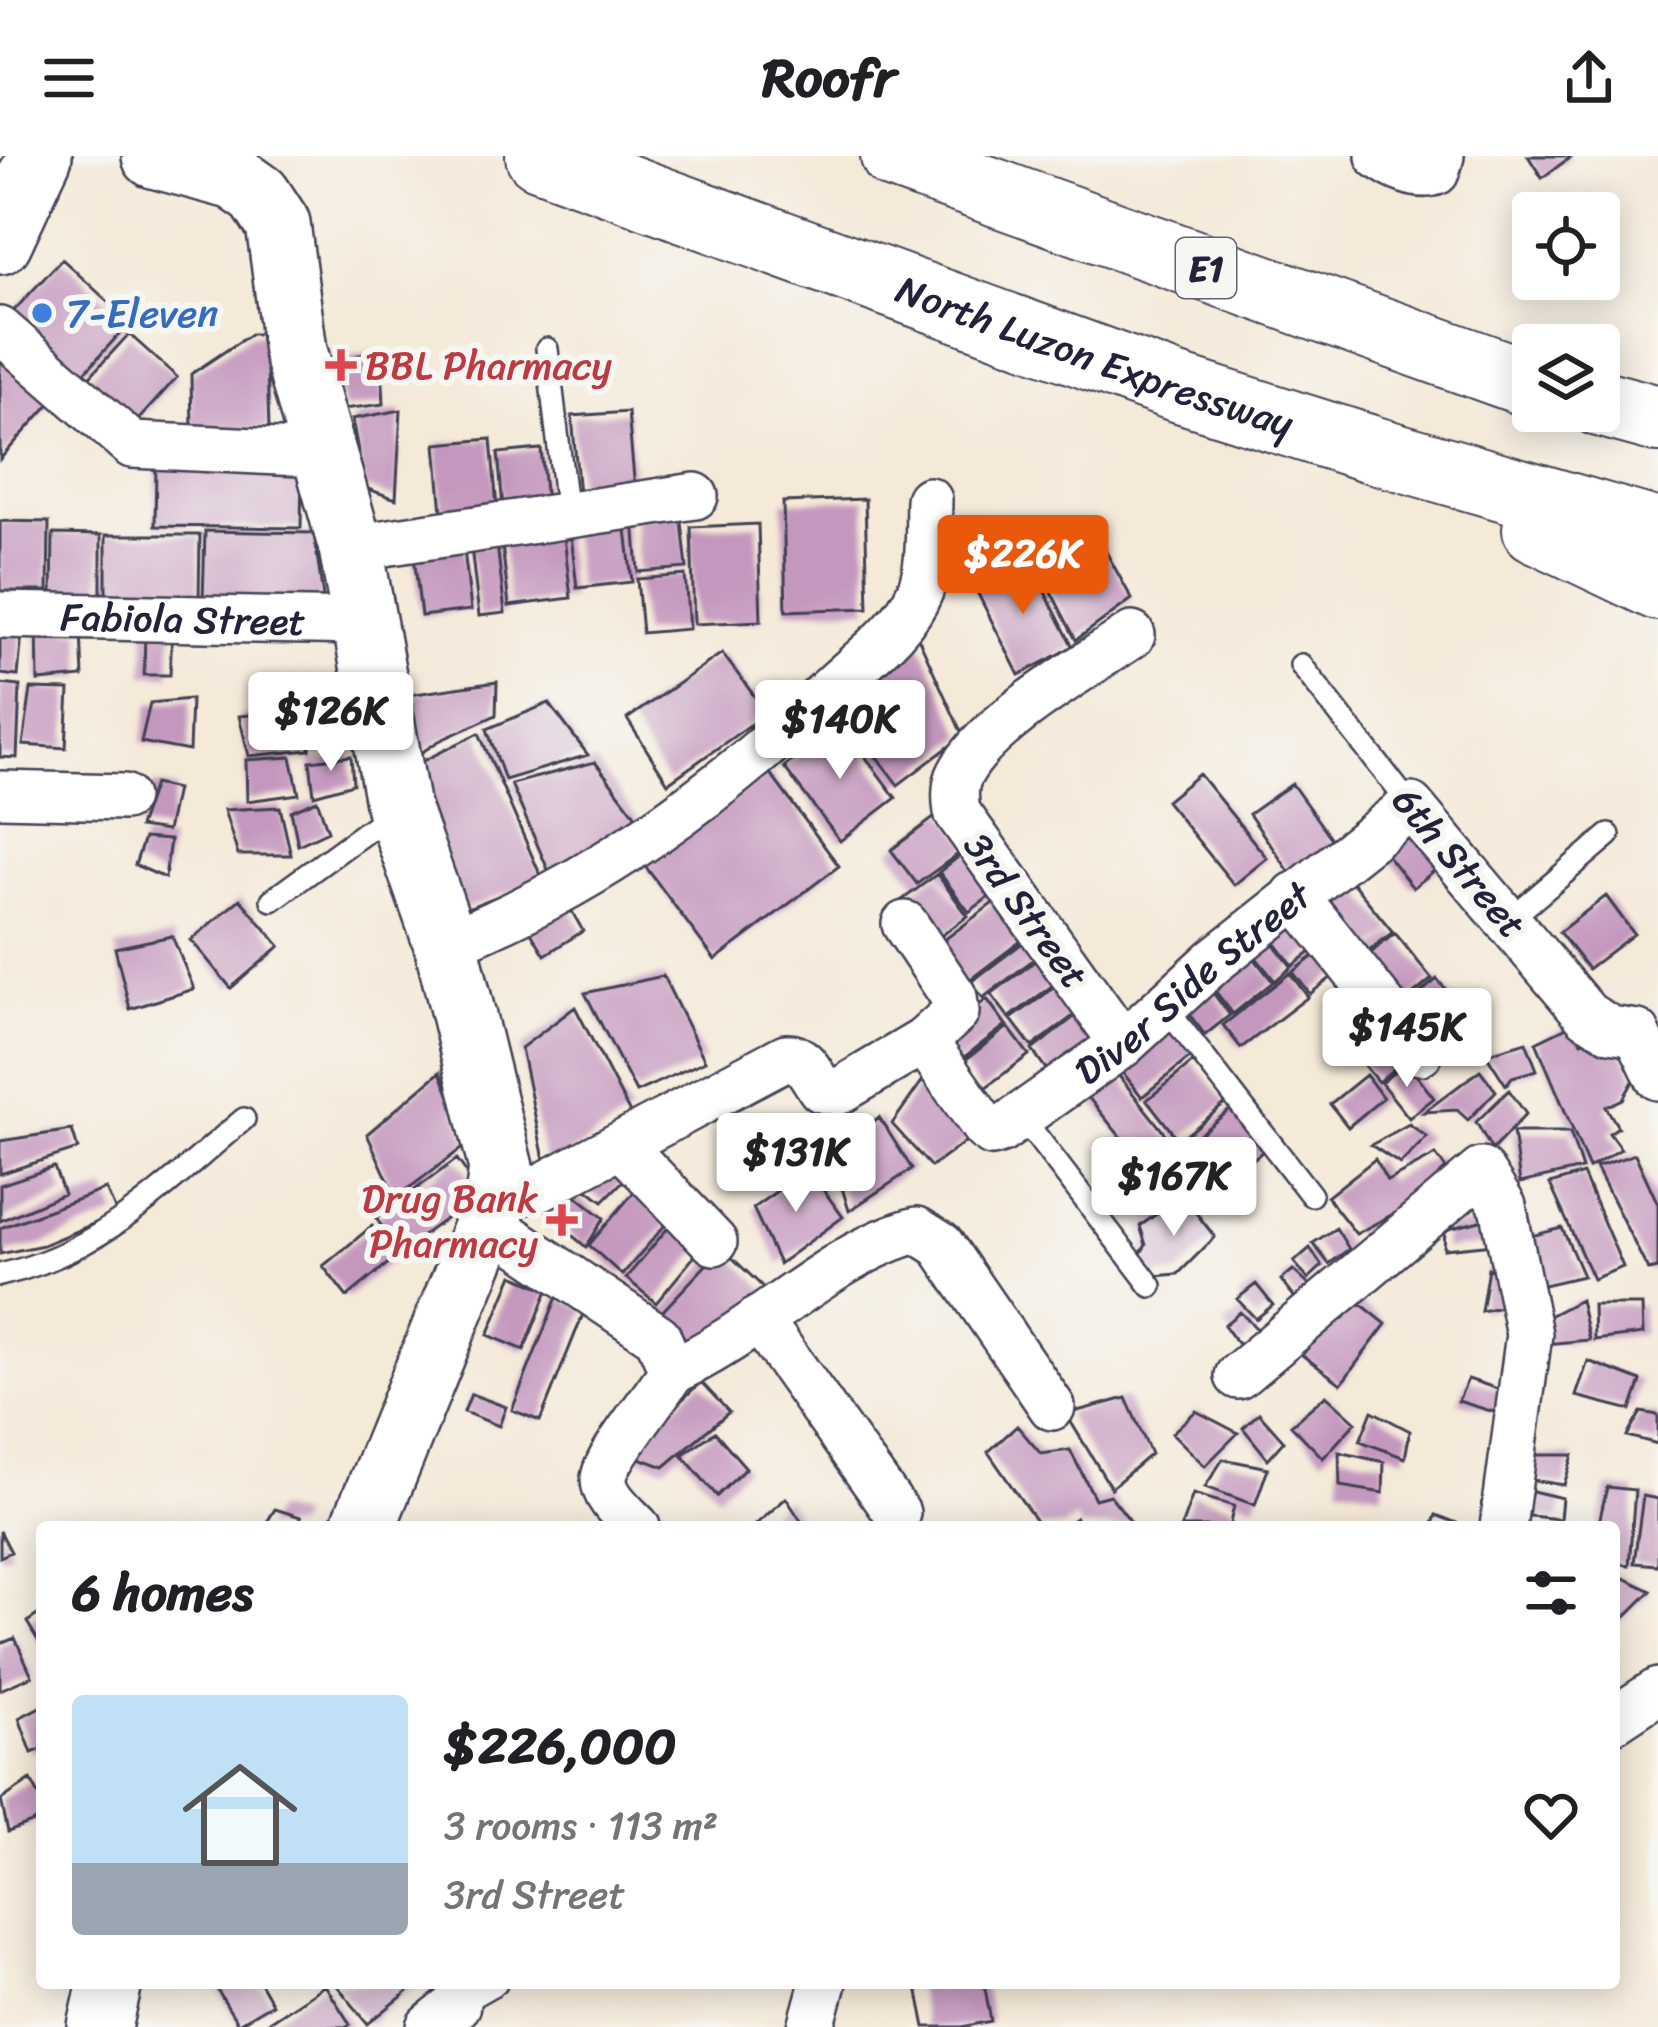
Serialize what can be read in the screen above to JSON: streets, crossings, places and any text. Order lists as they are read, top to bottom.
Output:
{
  "streets": {
    "highway": ["E1", "North Luzon Expressway"],
    "street": [
      "Fabiola Street",
      "6th Street",
      "3rd Street",
      "Diver Side Street"
    ]
  },
  "crossings": [
    ["6th Street", "Diver Side Street"],
    ["3rd Street", "Diver Side Street"]
  ],
  "places": {
    "other": ["7-Eleven"],
    "health": ["BBL Pharmacy", "Drug Bank Pharmacy"]
  },
  "page": {
    "header": "Roofr",
    "price": [
      "$226K",
      "$126K",
      "$140K",
      "$145K",
      "$131K",
      "$167K"
    ],
    "heading": "6 homes",
    "list": [
      {
        "name": "$226,000",
        "note": "3 rooms · 113 m² · 3rd Street"
      }
    ]
  }
}
